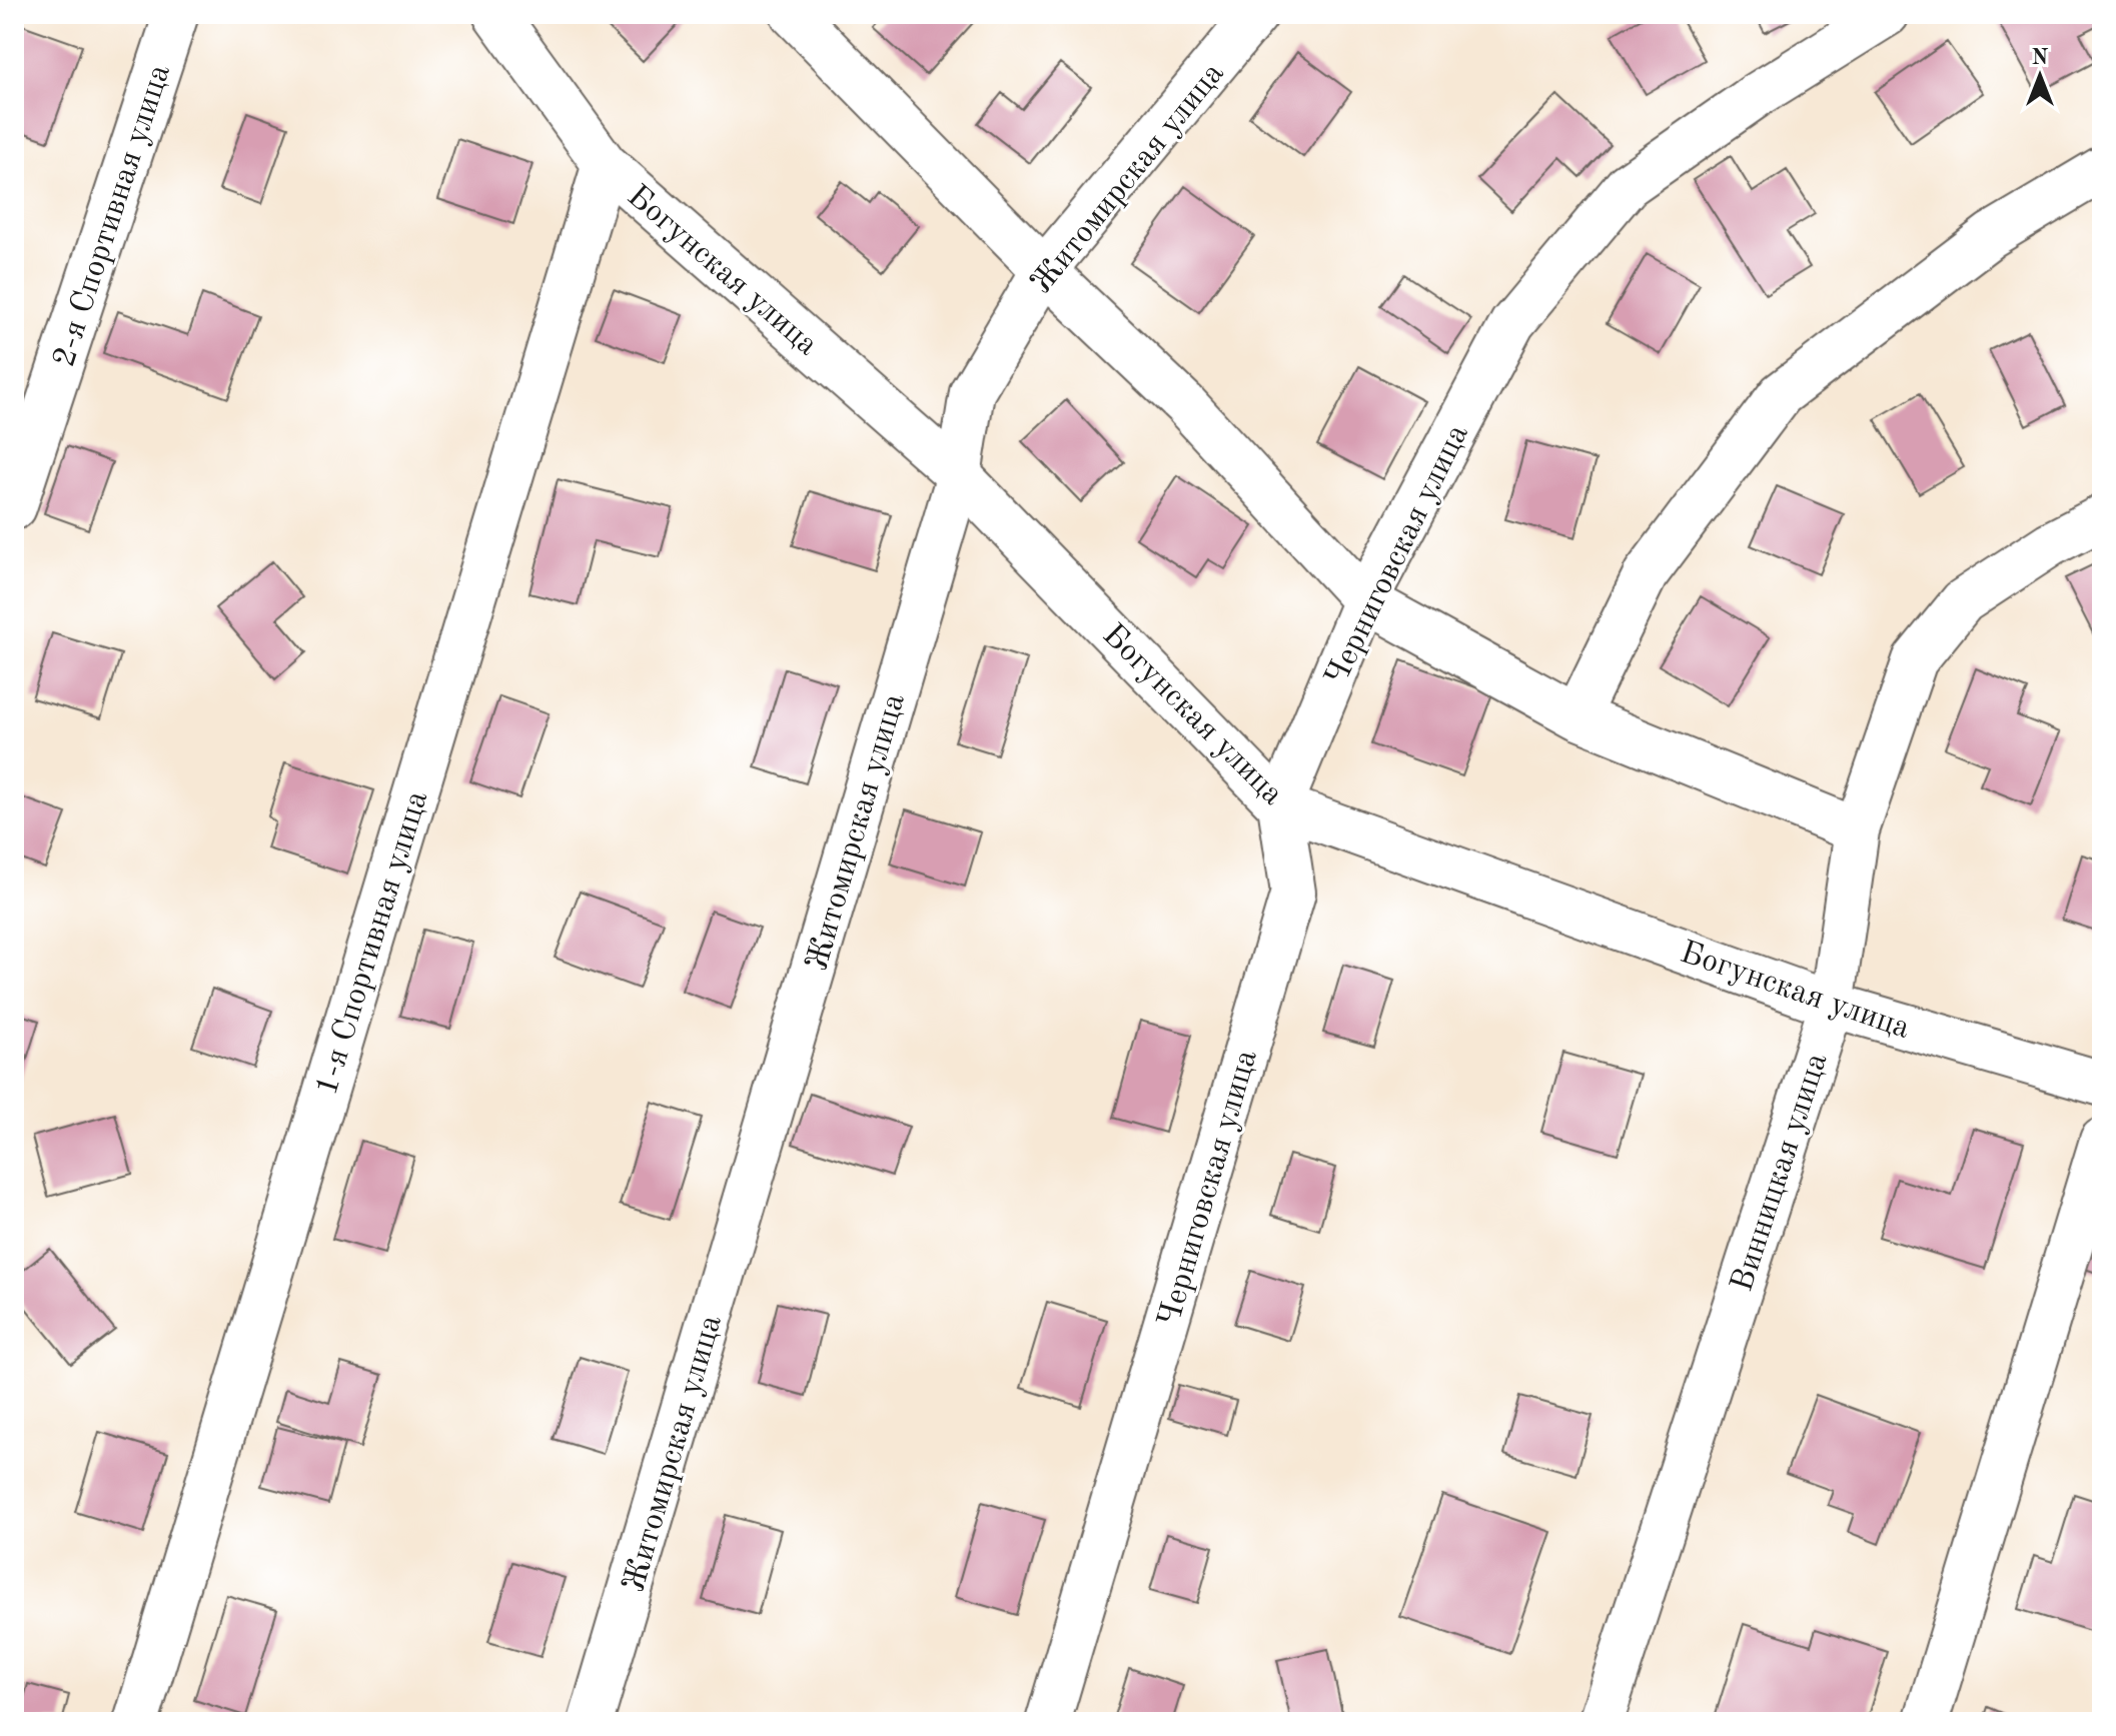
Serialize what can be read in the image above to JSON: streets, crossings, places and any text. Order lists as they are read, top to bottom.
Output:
{
  "streets": {
    "street": [
      "Житомирская улица",
      "2-я Спортивная улица",
      "Богунская улица",
      "Черниговская улица",
      "1-я Спортивная улица",
      "Винницкая улица"
    ]
  },
  "crossings": [
    ["Житомирская улица", "Богунская улица"],
    ["Богунская улица", "Черниговская улица"],
    ["Богунская улица", "1-я Спортивная улица"],
    ["Богунская улица", "Винницкая улица"]
  ],
  "north": "top"
}
